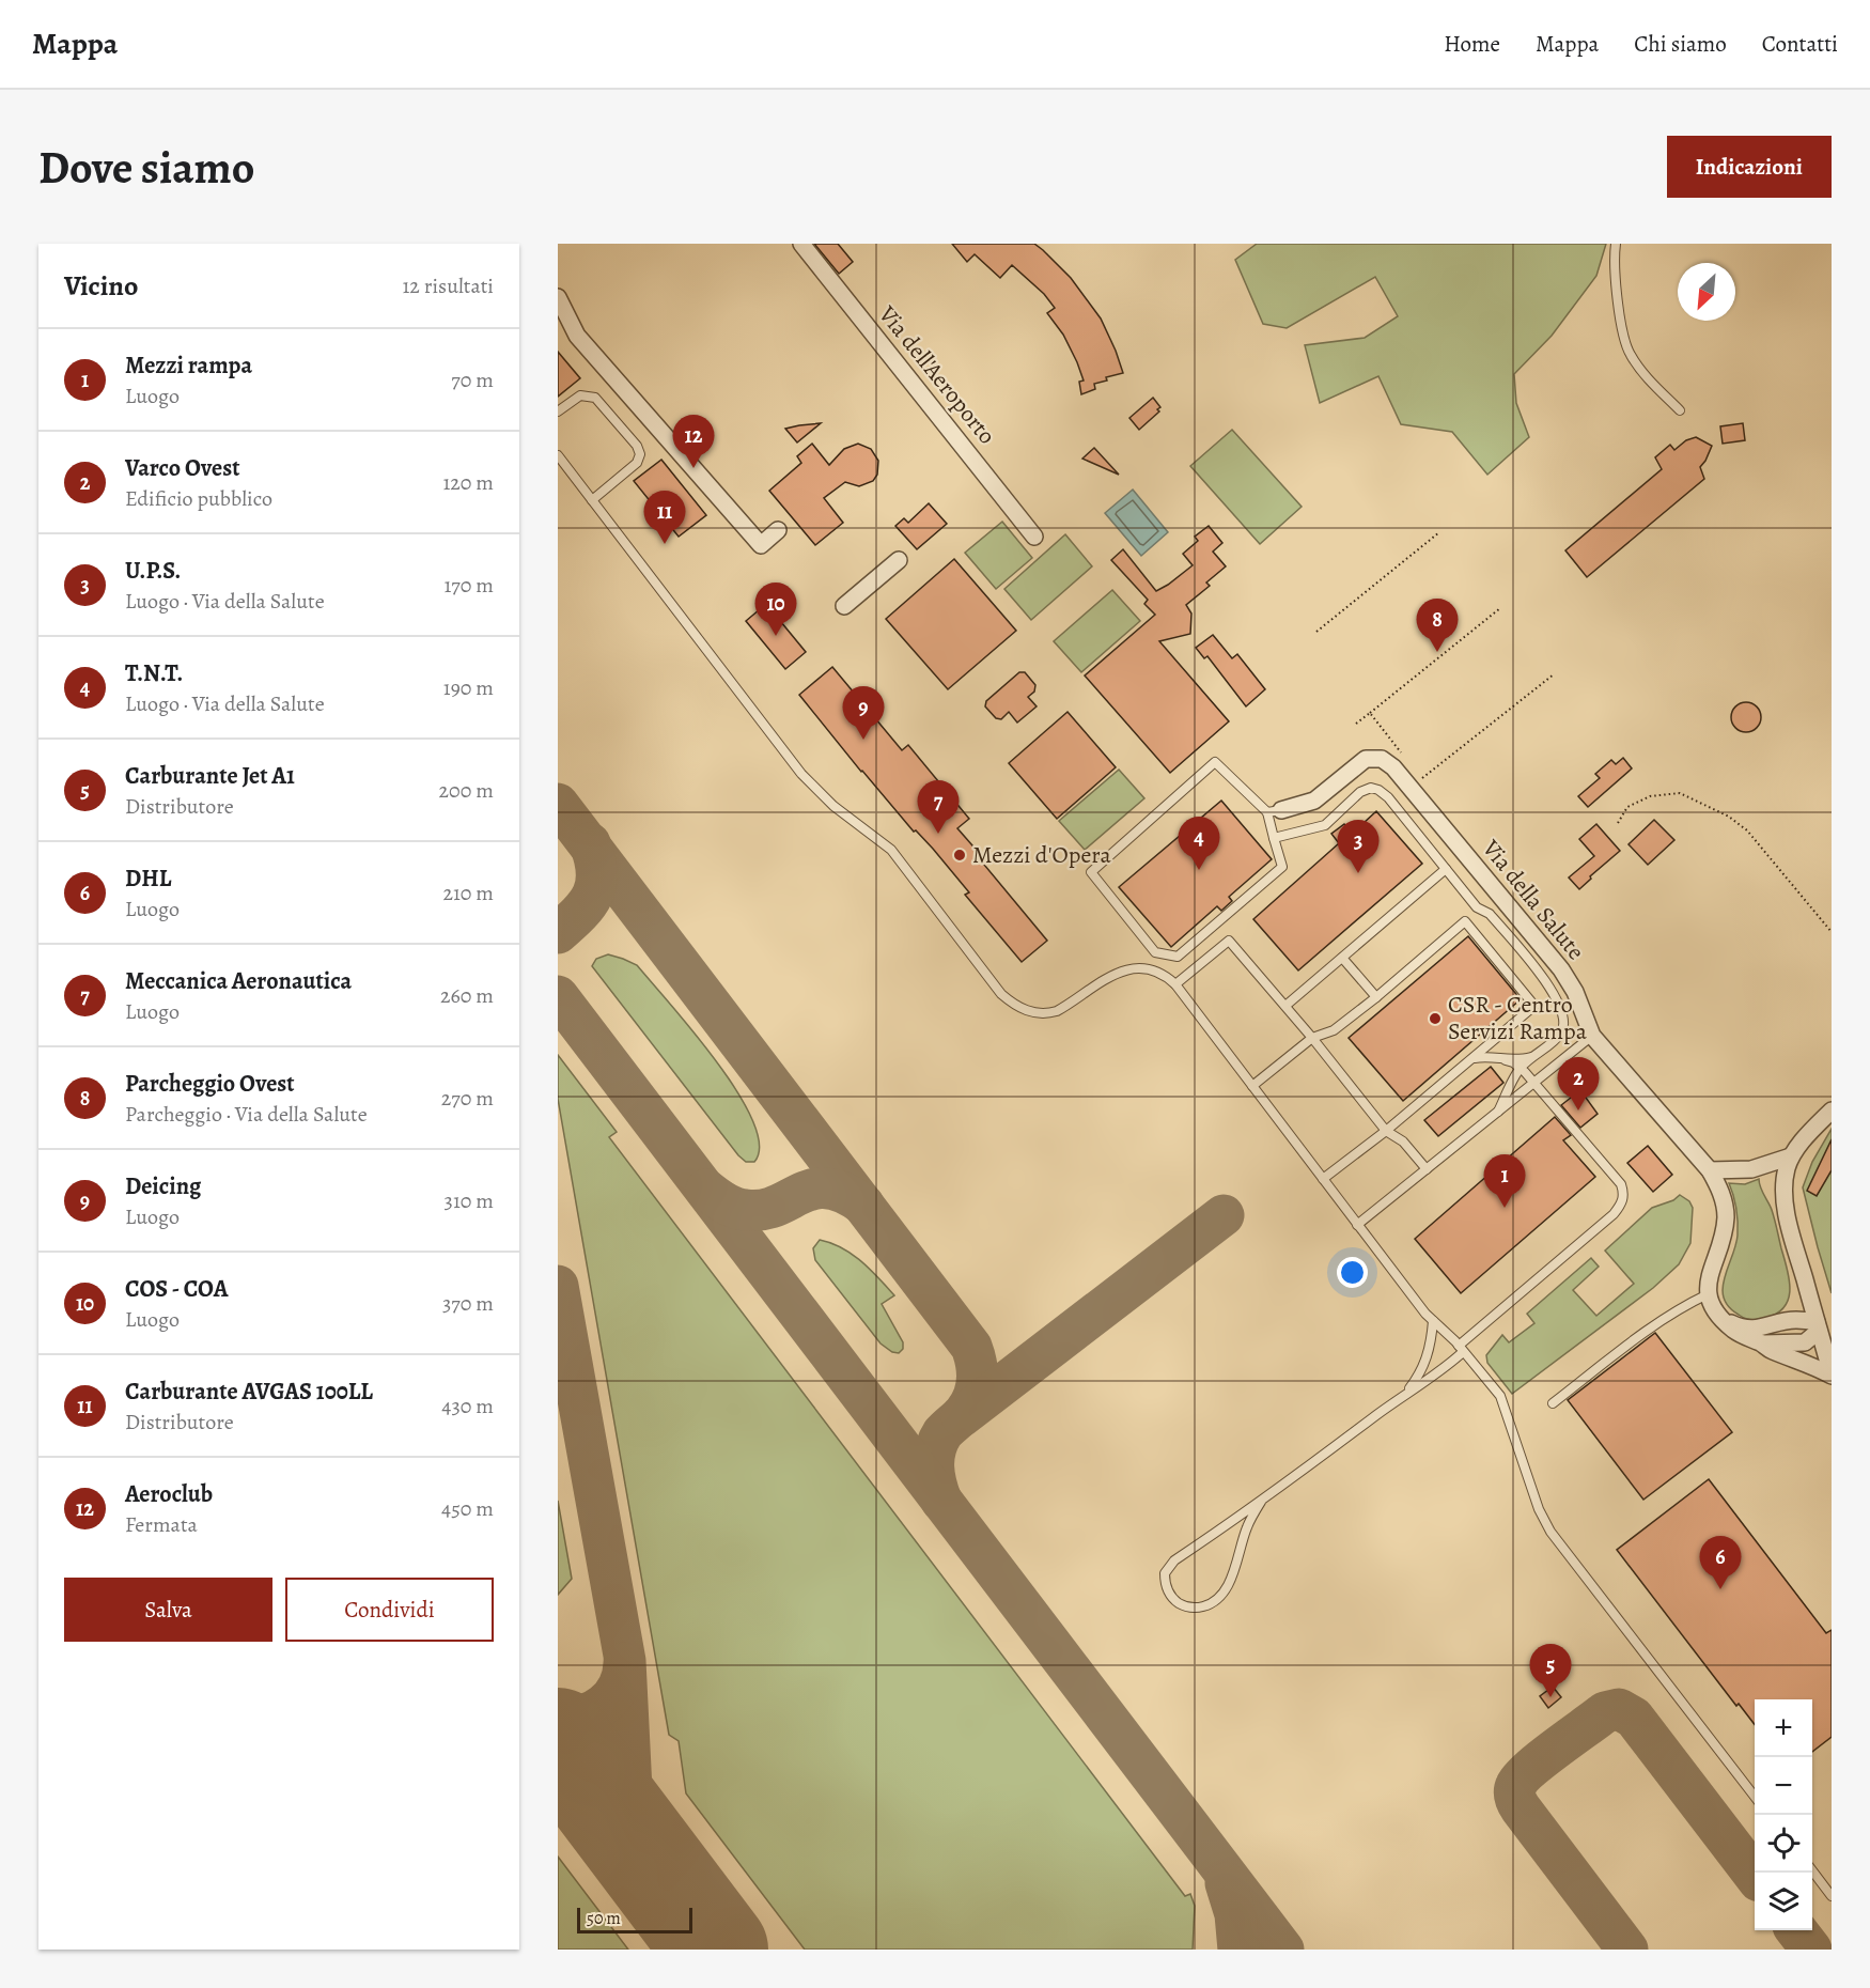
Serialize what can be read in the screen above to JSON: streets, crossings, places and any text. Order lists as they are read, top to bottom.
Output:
{
  "streets": {
    "street": ["Via dell'Aeroporto", "Via della Salute"]
  },
  "places": ["Mezzi d'Opera", "CSR - Centro Servizi Rampa"],
  "scale_bar": "50 m",
  "north": "bottom left",
  "page": {
    "header": "Mappa",
    "nav": [
      "Home",
      "Mappa",
      "Chi siamo",
      "Contatti"
    ],
    "buttons": [
      "Indicazioni",
      ["Salva", "Condividi"]
    ],
    "title": "Dove siamo",
    "heading": ["Vicino", "12 risultati"],
    "list": [
      {
        "mark": "1",
        "name": "Mezzi rampa",
        "note": "Luogo",
        "value": "70 m"
      },
      {
        "mark": "2",
        "name": "Varco Ovest",
        "note": "Edificio pubblico",
        "value": "120 m"
      },
      {
        "mark": "3",
        "name": "U.P.S.",
        "note": "Luogo · Via della Salute",
        "value": "170 m"
      },
      {
        "mark": "4",
        "name": "T.N.T.",
        "note": "Luogo · Via della Salute",
        "value": "190 m"
      },
      {
        "mark": "5",
        "name": "Carburante Jet A1",
        "note": "Distributore",
        "value": "200 m"
      },
      {
        "mark": "6",
        "name": "DHL",
        "note": "Luogo",
        "value": "210 m"
      },
      {
        "mark": "7",
        "name": "Meccanica Aeronautica",
        "note": "Luogo",
        "value": "260 m"
      },
      {
        "mark": "8",
        "name": "Parcheggio Ovest",
        "note": "Parcheggio · Via della Salute",
        "value": "270 m"
      },
      {
        "mark": "9",
        "name": "Deicing",
        "note": "Luogo",
        "value": "310 m"
      },
      {
        "mark": "10",
        "name": "COS - COA",
        "note": "Luogo",
        "value": "370 m"
      },
      {
        "mark": "11",
        "name": "Carburante AVGAS 100LL",
        "note": "Distributore",
        "value": "430 m"
      },
      {
        "mark": "12",
        "name": "Aeroclub",
        "note": "Fermata",
        "value": "450 m"
      }
    ],
    "pins": [
      "12",
      "11",
      "10",
      "8",
      "9",
      "7",
      "4",
      "3",
      "2",
      "1",
      "6",
      "5"
    ],
    "map_buttons": ["+", "−"],
    "scale": "50 m"
  }
}
